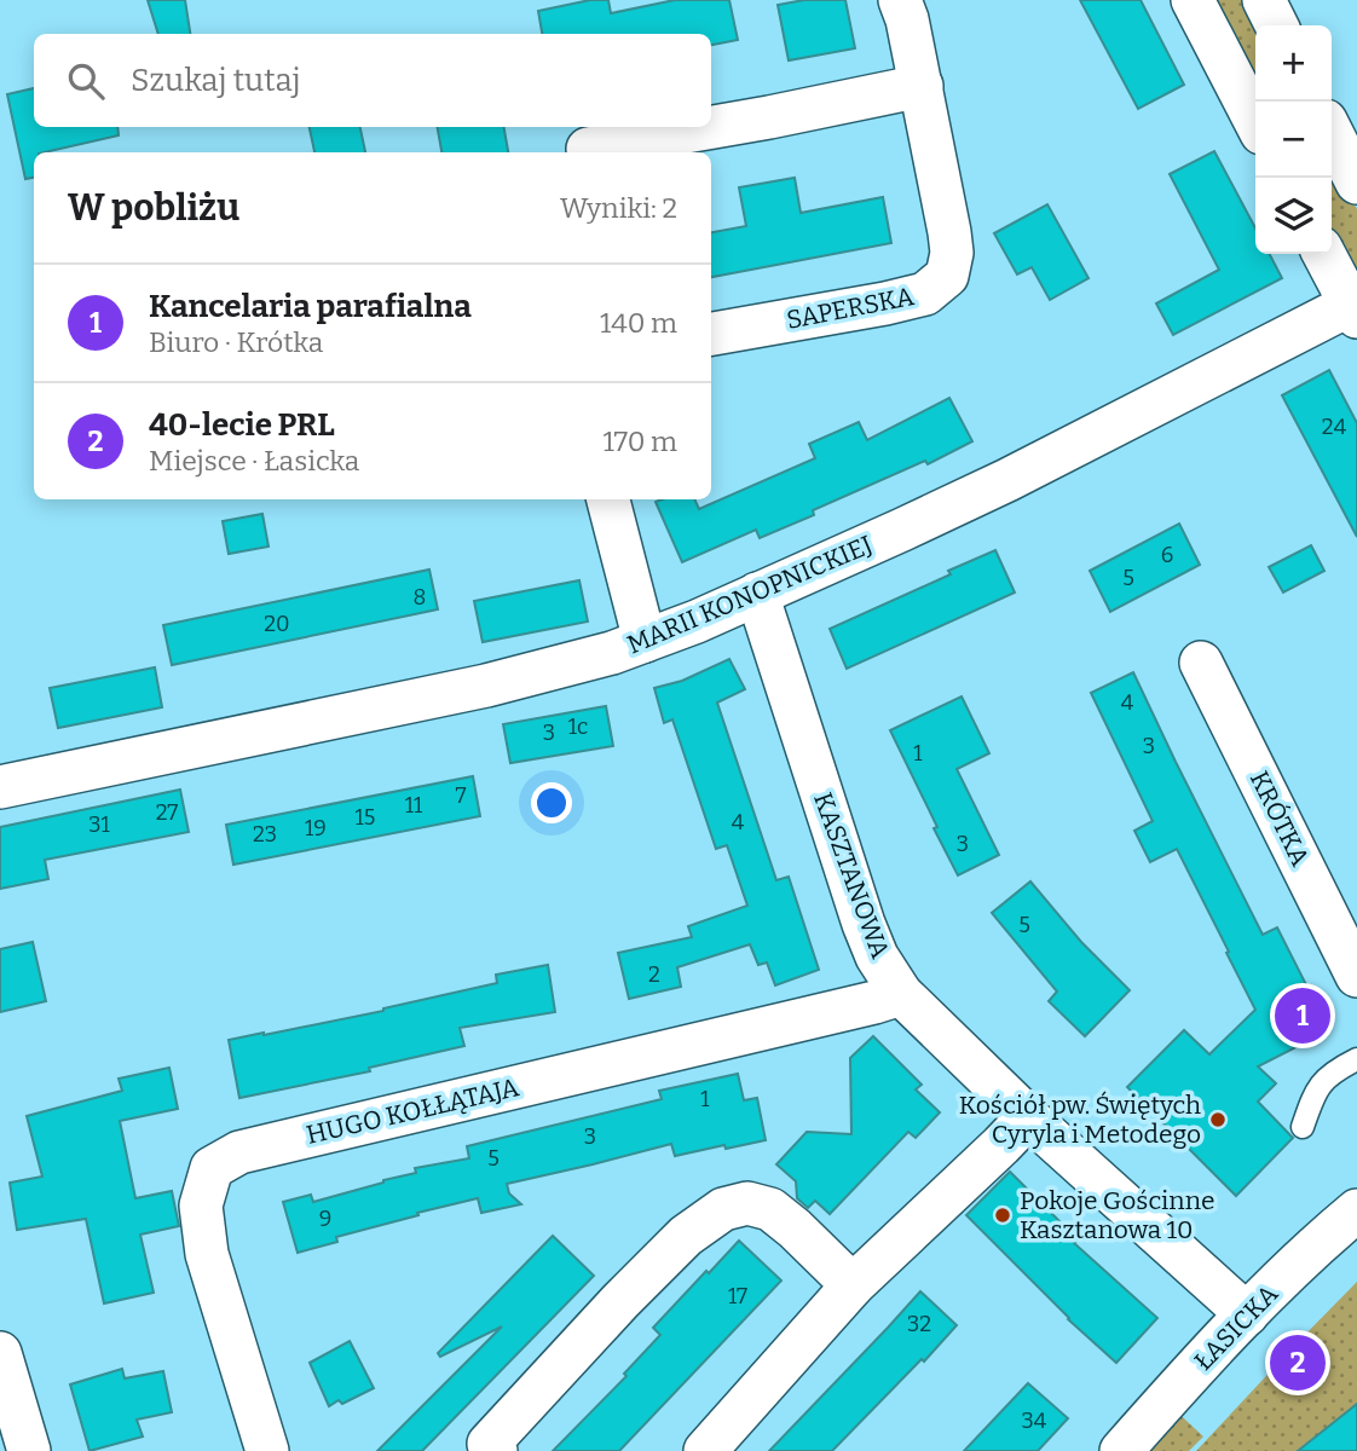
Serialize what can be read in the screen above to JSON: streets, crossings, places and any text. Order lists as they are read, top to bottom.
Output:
{
  "streets": {
    "street": [
      "SAPERSKA",
      "MARII KONOPNICKIEJ",
      "KRÓTKA",
      "KASZTANOWA",
      "HUGO KOŁŁĄTAJA",
      "ŁASICKA"
    ]
  },
  "crossings": [
    ["MARII KONOPNICKIEJ", "KASZTANOWA"],
    ["KASZTANOWA", "HUGO KOŁŁĄTAJA"],
    ["KASZTANOWA", "ŁASICKA"]
  ],
  "places": ["Kościół pw. Świętych Cyryla i Metodego", "Pokoje Gościnne Kasztanowa 10"],
  "house_numbers": [
    "24",
    "6",
    "5",
    "8",
    "20",
    "4",
    "1c",
    "3",
    "3",
    "1",
    "7",
    "11",
    "27",
    "15",
    "4",
    "31",
    "19",
    "23",
    "3",
    "5",
    "2",
    "1",
    "3",
    "5",
    "9",
    "17",
    "32",
    "34"
  ],
  "page": {
    "map_buttons": ["+", "−"],
    "search": "Szukaj tutaj",
    "heading": ["W pobliżu", "Wyniki: 2"],
    "list": [
      {
        "mark": "1",
        "name": "Kancelaria parafialna",
        "note": "Biuro · Krótka",
        "value": "140 m"
      },
      {
        "mark": "2",
        "name": "40-lecie PRL",
        "note": "Miejsce · Łasicka",
        "value": "170 m"
      }
    ],
    "pins": ["1", "2"]
  }
}
